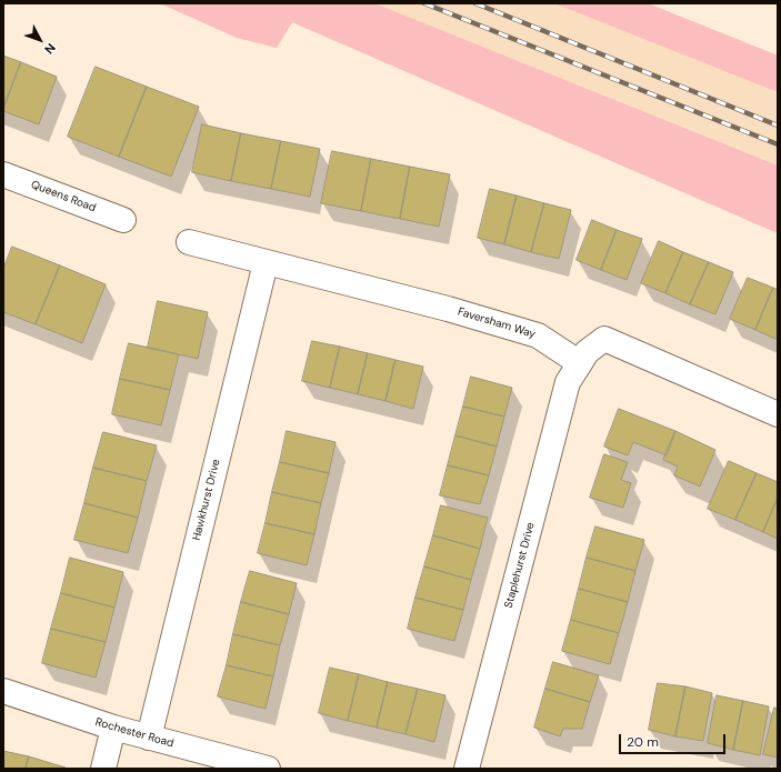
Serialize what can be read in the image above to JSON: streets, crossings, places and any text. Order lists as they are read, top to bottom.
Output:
{
  "streets": {
    "street": [
      "Queens Road",
      "Faversham Way",
      "Hawkhurst Drive",
      "Staplehurst Drive",
      "Rochester Road"
    ]
  },
  "crossings": [
    ["Faversham Way", "Hawkhurst Drive"],
    ["Faversham Way", "Staplehurst Drive"],
    ["Hawkhurst Drive", "Rochester Road"]
  ],
  "scale_bar": "20 m",
  "north": "bottom right"
}
